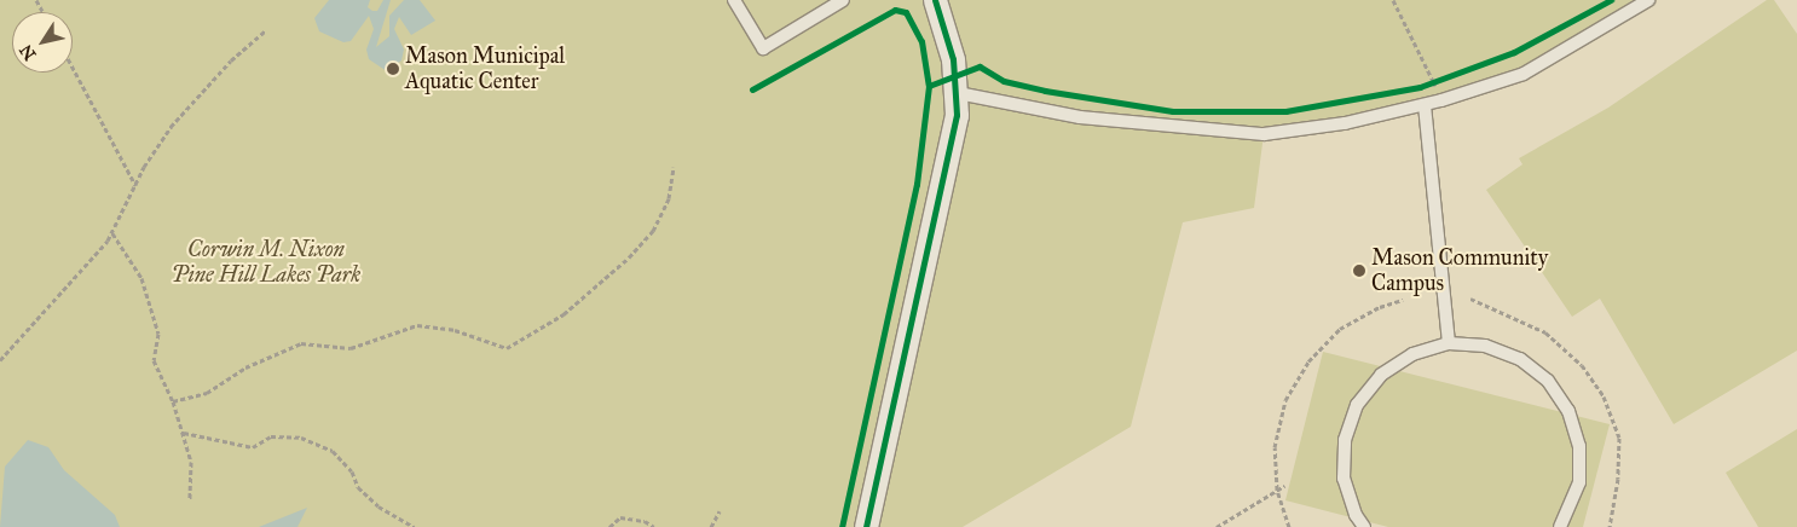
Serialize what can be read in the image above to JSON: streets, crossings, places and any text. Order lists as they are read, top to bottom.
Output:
{
  "parks": ["Corwin M. Nixon Pine Hill Lakes Park"],
  "places": ["Mason Municipal Aquatic Center", "Mason Community Campus"],
  "north": "bottom left"
}
